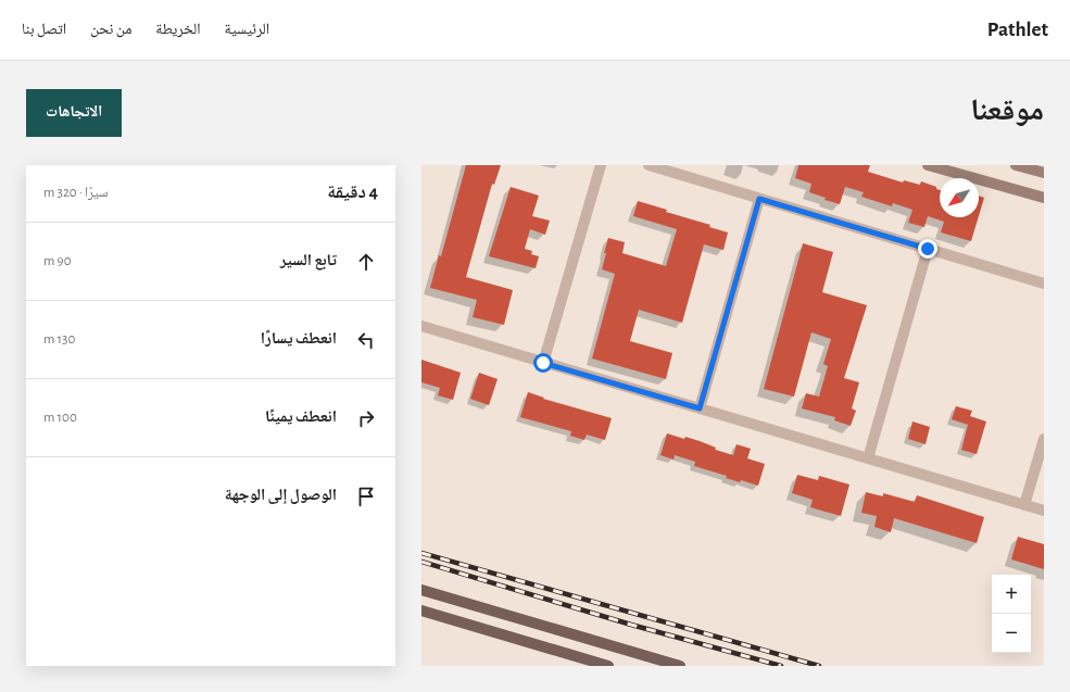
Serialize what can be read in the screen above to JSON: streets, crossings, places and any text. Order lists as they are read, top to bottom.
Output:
{
  "north": "bottom left",
  "page": {
    "header": "Pathlet",
    "nav": [
      "الرئيسية",
      "الخريطة",
      "من نحن",
      "اتصل بنا"
    ],
    "title": "موقعنا",
    "buttons": "الاتجاهات",
    "heading": ["4 دقيقة", "سيرًا · 320 m"],
    "list": [
      ["تابع السير", "90 m"],
      ["انعطف يسارًا", "130 m"],
      ["انعطف يمينًا", "100 m"],
      "الوصول إلى الوجهة"
    ],
    "map_buttons": ["+", "−"]
  }
}
